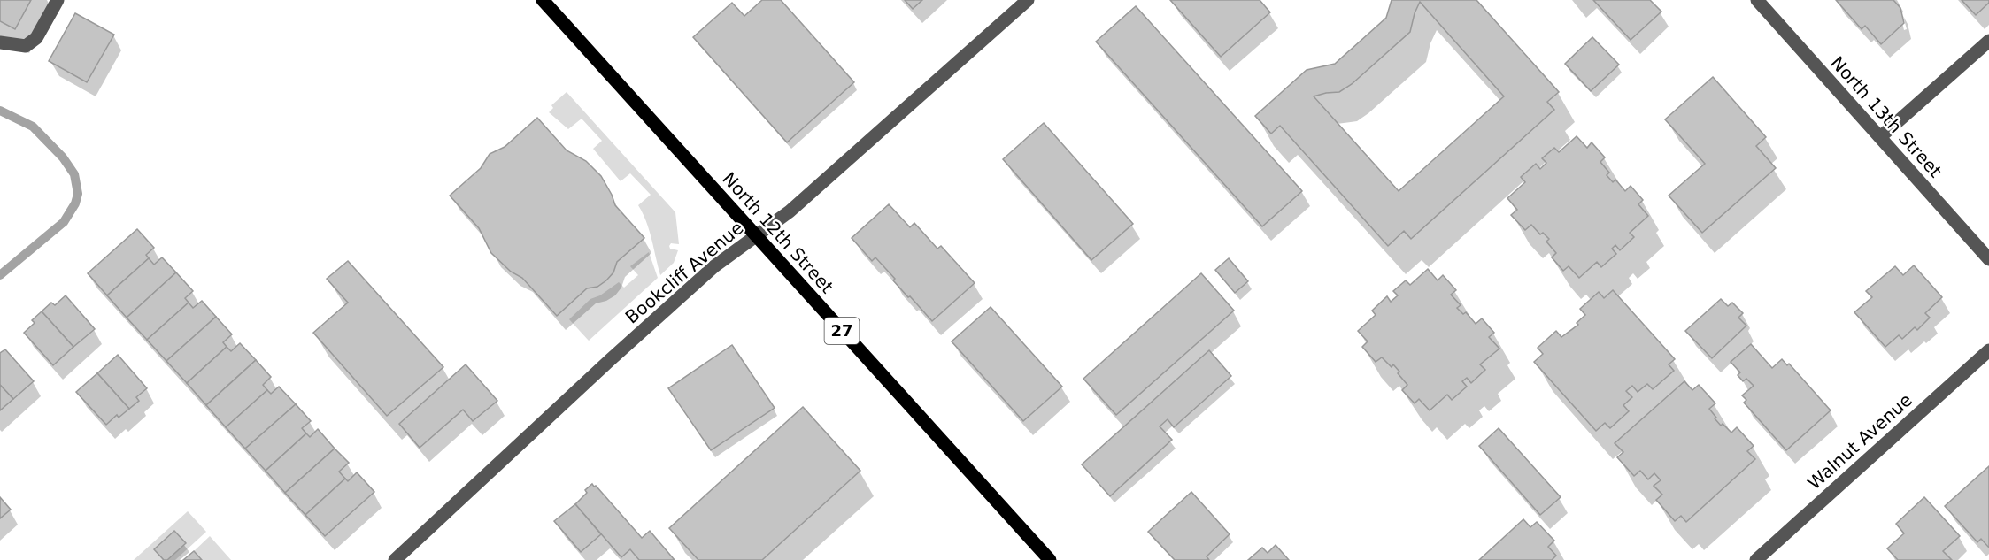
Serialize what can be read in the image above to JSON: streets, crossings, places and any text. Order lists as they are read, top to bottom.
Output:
{
  "streets": {
    "main road": ["North 12th Street", "27"],
    "street": ["North 13th Street", "Bookcliff Avenue", "Walnut Avenue"]
  },
  "crossings": [
    ["North 12th Street", "Bookcliff Avenue"]
  ]
}
